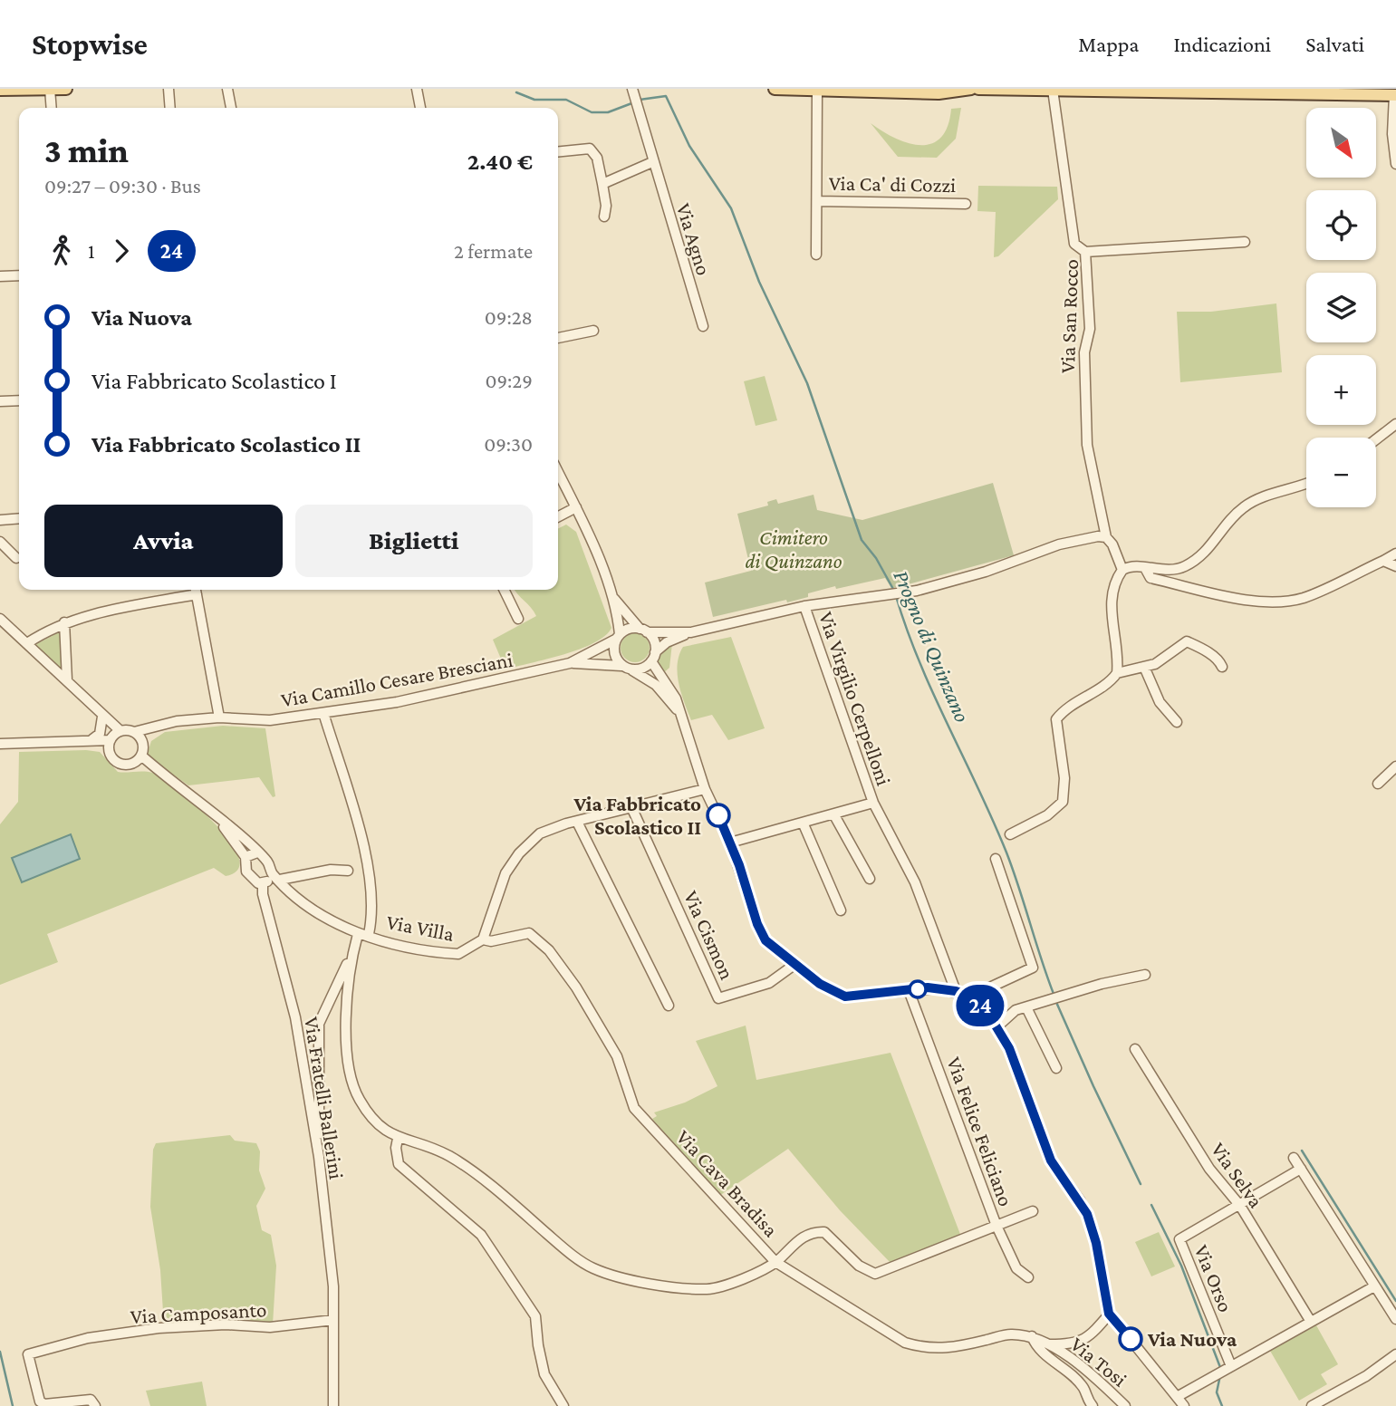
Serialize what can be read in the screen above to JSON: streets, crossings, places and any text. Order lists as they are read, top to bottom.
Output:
{
  "streets": {
    "street": [
      "Via Ca' di Cozzi",
      "Via Agno",
      "Via San Rocco",
      "Via Camillo Cesare Bresciani",
      "Via Virgilio Cerpelloni",
      "Via Villa",
      "Via Cismon",
      "Via Fratelli Ballerini",
      "Via Felice Feliciano",
      "Via Selva",
      "Via Cava Bradisa",
      "Via Orso",
      "Via Camposanto",
      "Via Tosi"
    ]
  },
  "crossings": [
    ["Via Camillo Cesare Bresciani", "Via Villa"],
    ["Via Villa", "Via Cismon"],
    ["Via Villa", "Via Fratelli Ballerini"],
    ["Via Villa", "Via Cava Bradisa"],
    ["Via Fratelli Ballerini", "Via Camposanto"],
    ["Via Selva", "Via Orso"],
    ["Via Cava Bradisa", "Via Tosi"]
  ],
  "water": ["Progno di Quinzano"],
  "parks": ["Cimitero di Quinzano"],
  "places": ["Via Fabbricato Scolastico II", "Via Nuova"],
  "lines": ["bus line 24"],
  "north": "bottom right",
  "page": {
    "header": "Stopwise",
    "nav": ["Mappa", "Indicazioni", "Salvati"],
    "on_map": "24",
    "map_buttons": ["+", "−"],
    "heading": ["3 min", "09:27 – 09:30 · Bus", "2.40 €"],
    "legs": ["1", "24", "2 fermate"],
    "list": [
      {
        "name": "Via Nuova",
        "value": "09:28"
      },
      {
        "name": "Via Fabbricato Scolastico I",
        "value": "09:29"
      },
      {
        "name": "Via Fabbricato Scolastico II",
        "value": "09:30"
      }
    ],
    "buttons": ["Avvia", "Biglietti"]
  }
}
